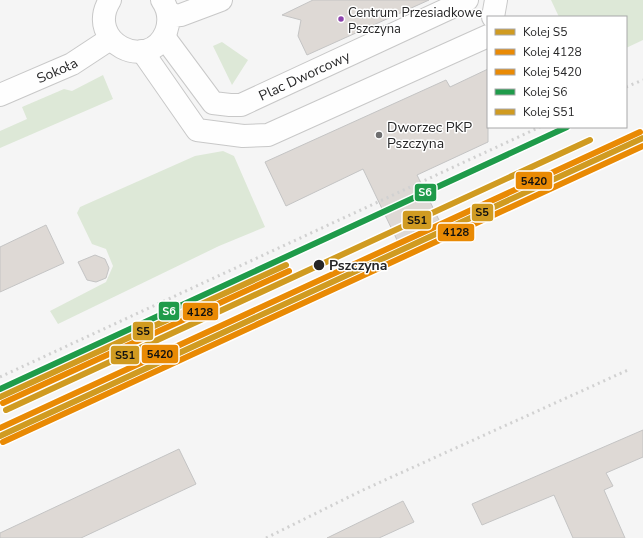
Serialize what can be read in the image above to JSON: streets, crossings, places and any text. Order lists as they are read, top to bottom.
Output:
{
  "streets": {
    "street": ["Sokoła", "Plac Dworcowy"]
  },
  "places": ["Centrum Przesiadkowe Pszczyna", "Dworzec PKP Pszczyna", "Pszczyna"],
  "lines": [
    "rail line S6",
    "rail line 5420",
    "rail line S5",
    "rail line S51",
    "rail line 4128"
  ],
  "legend": [
    "Kolej S5",
    "Kolej 4128",
    "Kolej 5420",
    "Kolej S6",
    "Kolej S51"
  ]
}
